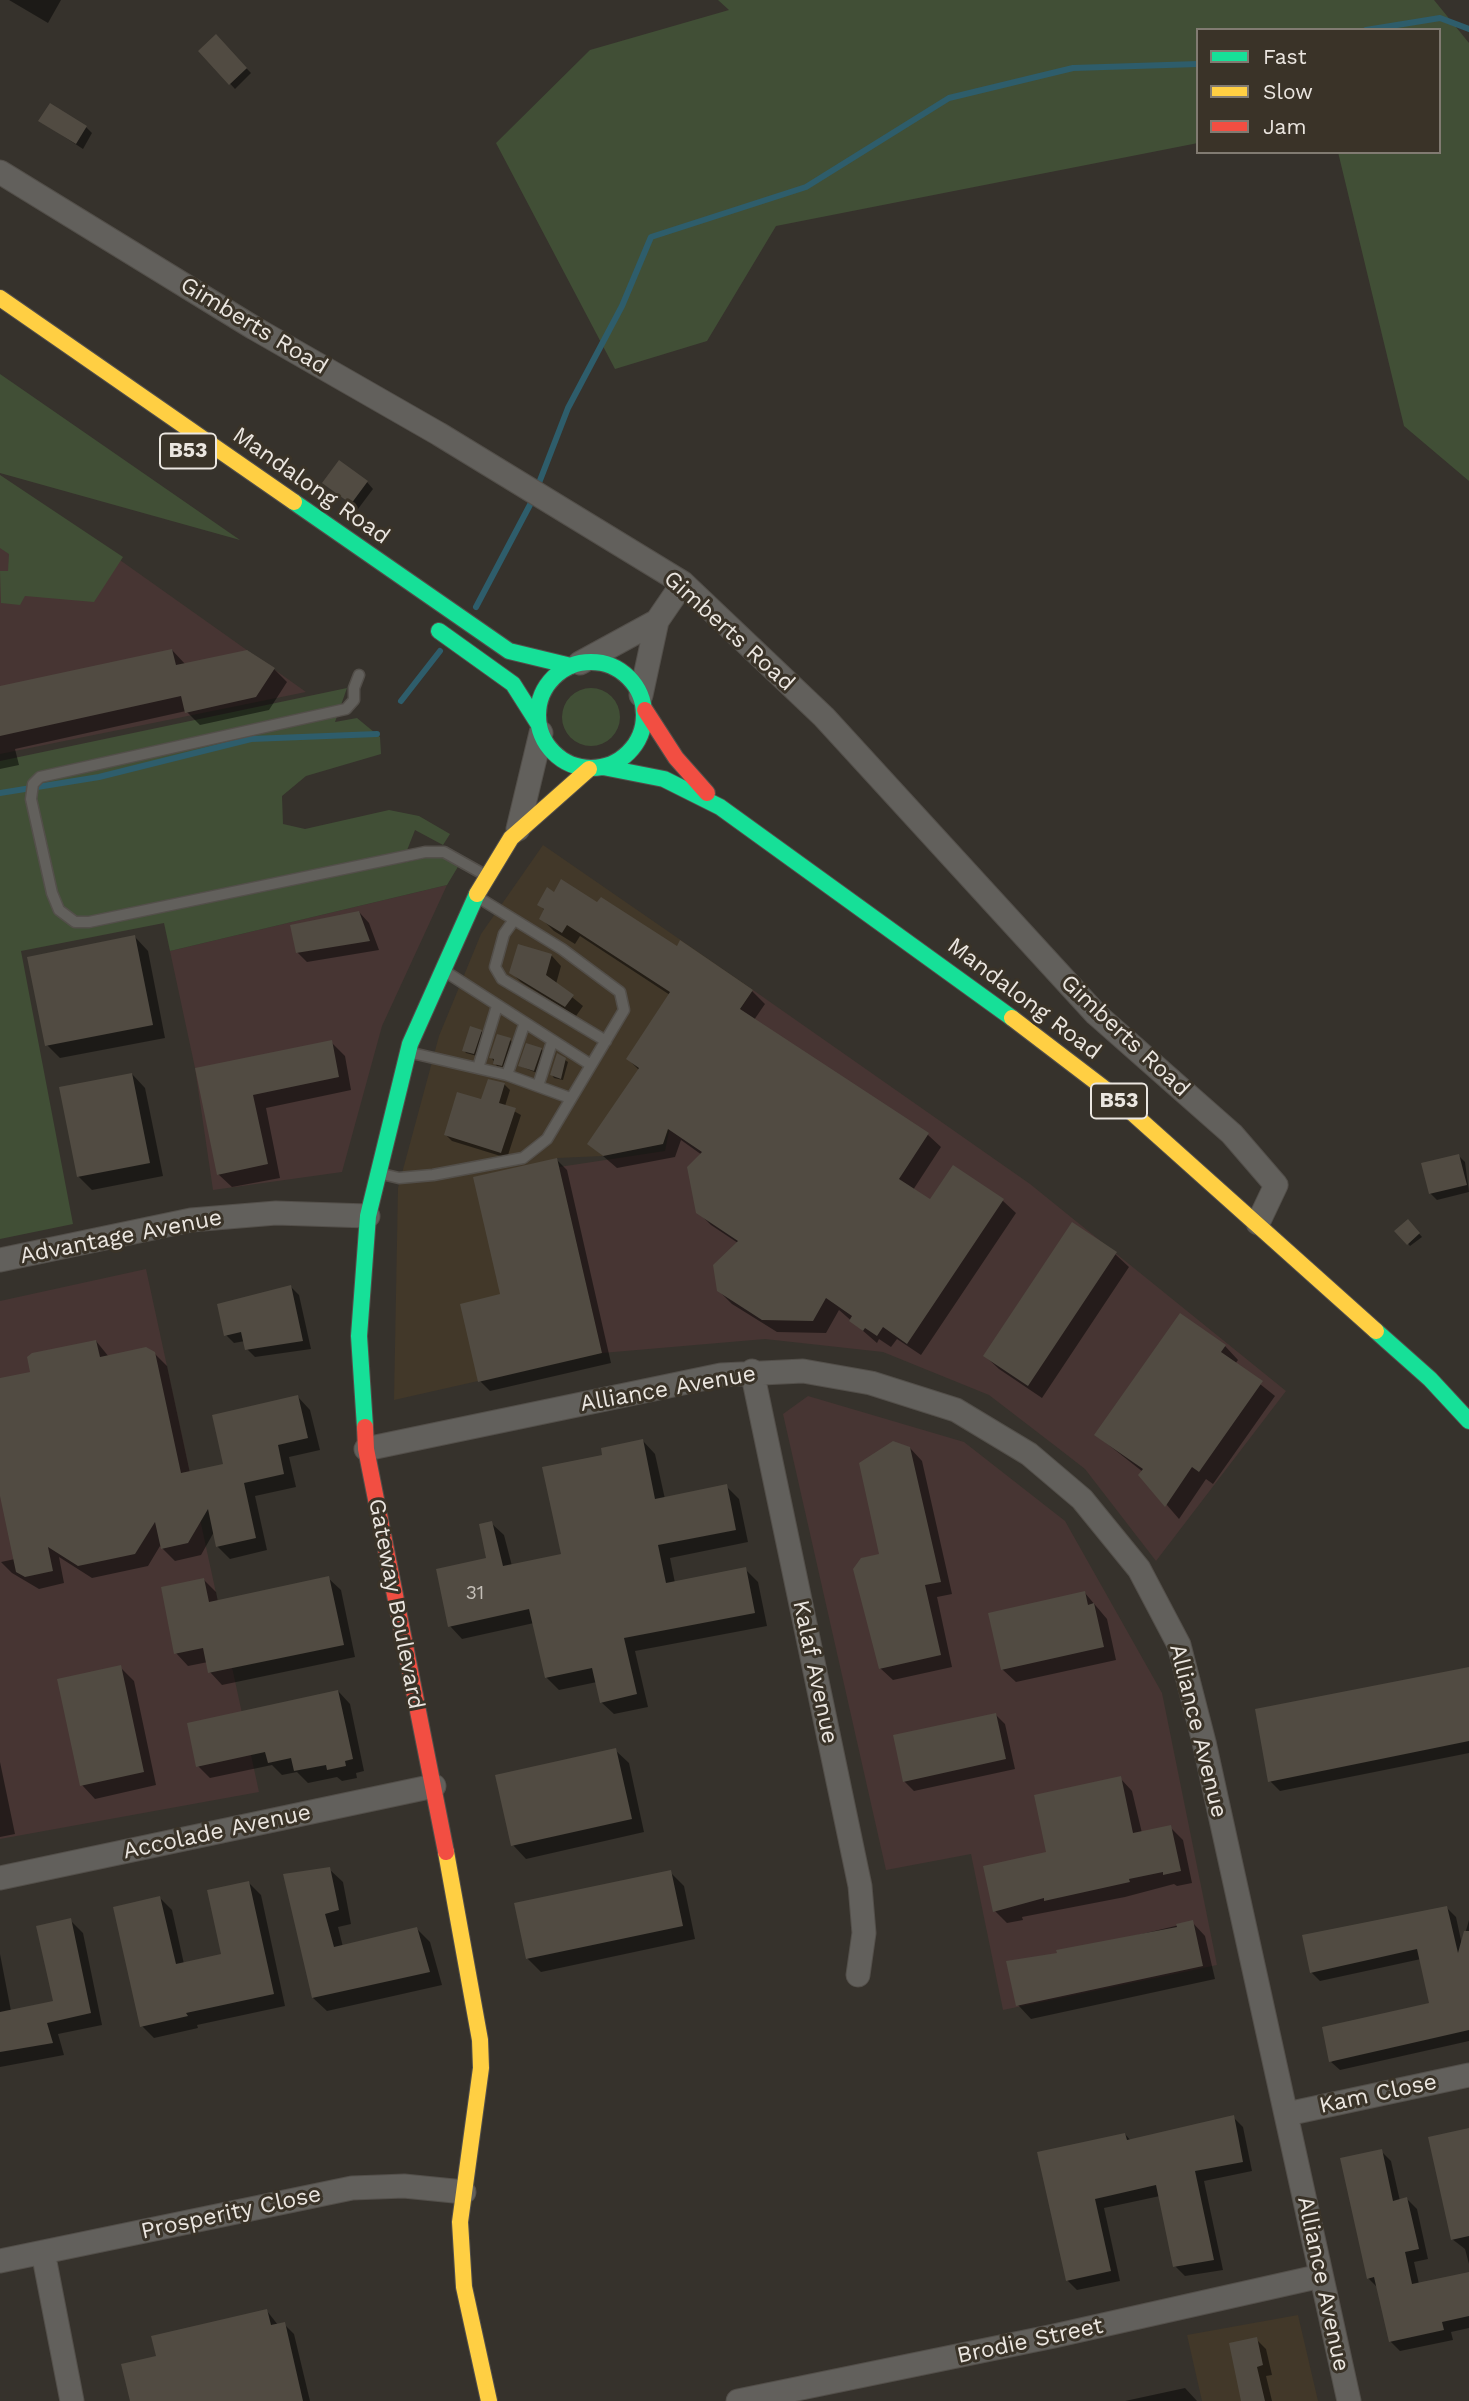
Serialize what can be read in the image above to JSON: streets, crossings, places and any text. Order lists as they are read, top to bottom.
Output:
{
  "streets": {
    "main road": ["B53", "Mandalong Road", "Gateway Boulevard"],
    "street": [
      "Gimberts Road",
      "Advantage Avenue",
      "Alliance Avenue",
      "Kalaf Avenue",
      "Accolade Avenue",
      "Kam Close",
      "Prosperity Close",
      "Brodie Street"
    ]
  },
  "crossings": [
    ["Gimberts Road", "B53"],
    ["Gimberts Road", "Mandalong Road"],
    ["Gimberts Road", "Gateway Boulevard"],
    ["B53", "Mandalong Road"],
    ["B53", "Gateway Boulevard"],
    ["Mandalong Road", "Gateway Boulevard"],
    ["Advantage Avenue", "Gateway Boulevard"],
    ["Alliance Avenue", "Gateway Boulevard"],
    ["Alliance Avenue", "Kalaf Avenue"],
    ["Alliance Avenue", "Kam Close"],
    ["Alliance Avenue", "Brodie Street"],
    ["Gateway Boulevard", "Accolade Avenue"],
    ["Gateway Boulevard", "Prosperity Close"]
  ],
  "house_numbers": ["31"],
  "legend": ["Fast", "Slow", "Jam"]
}
